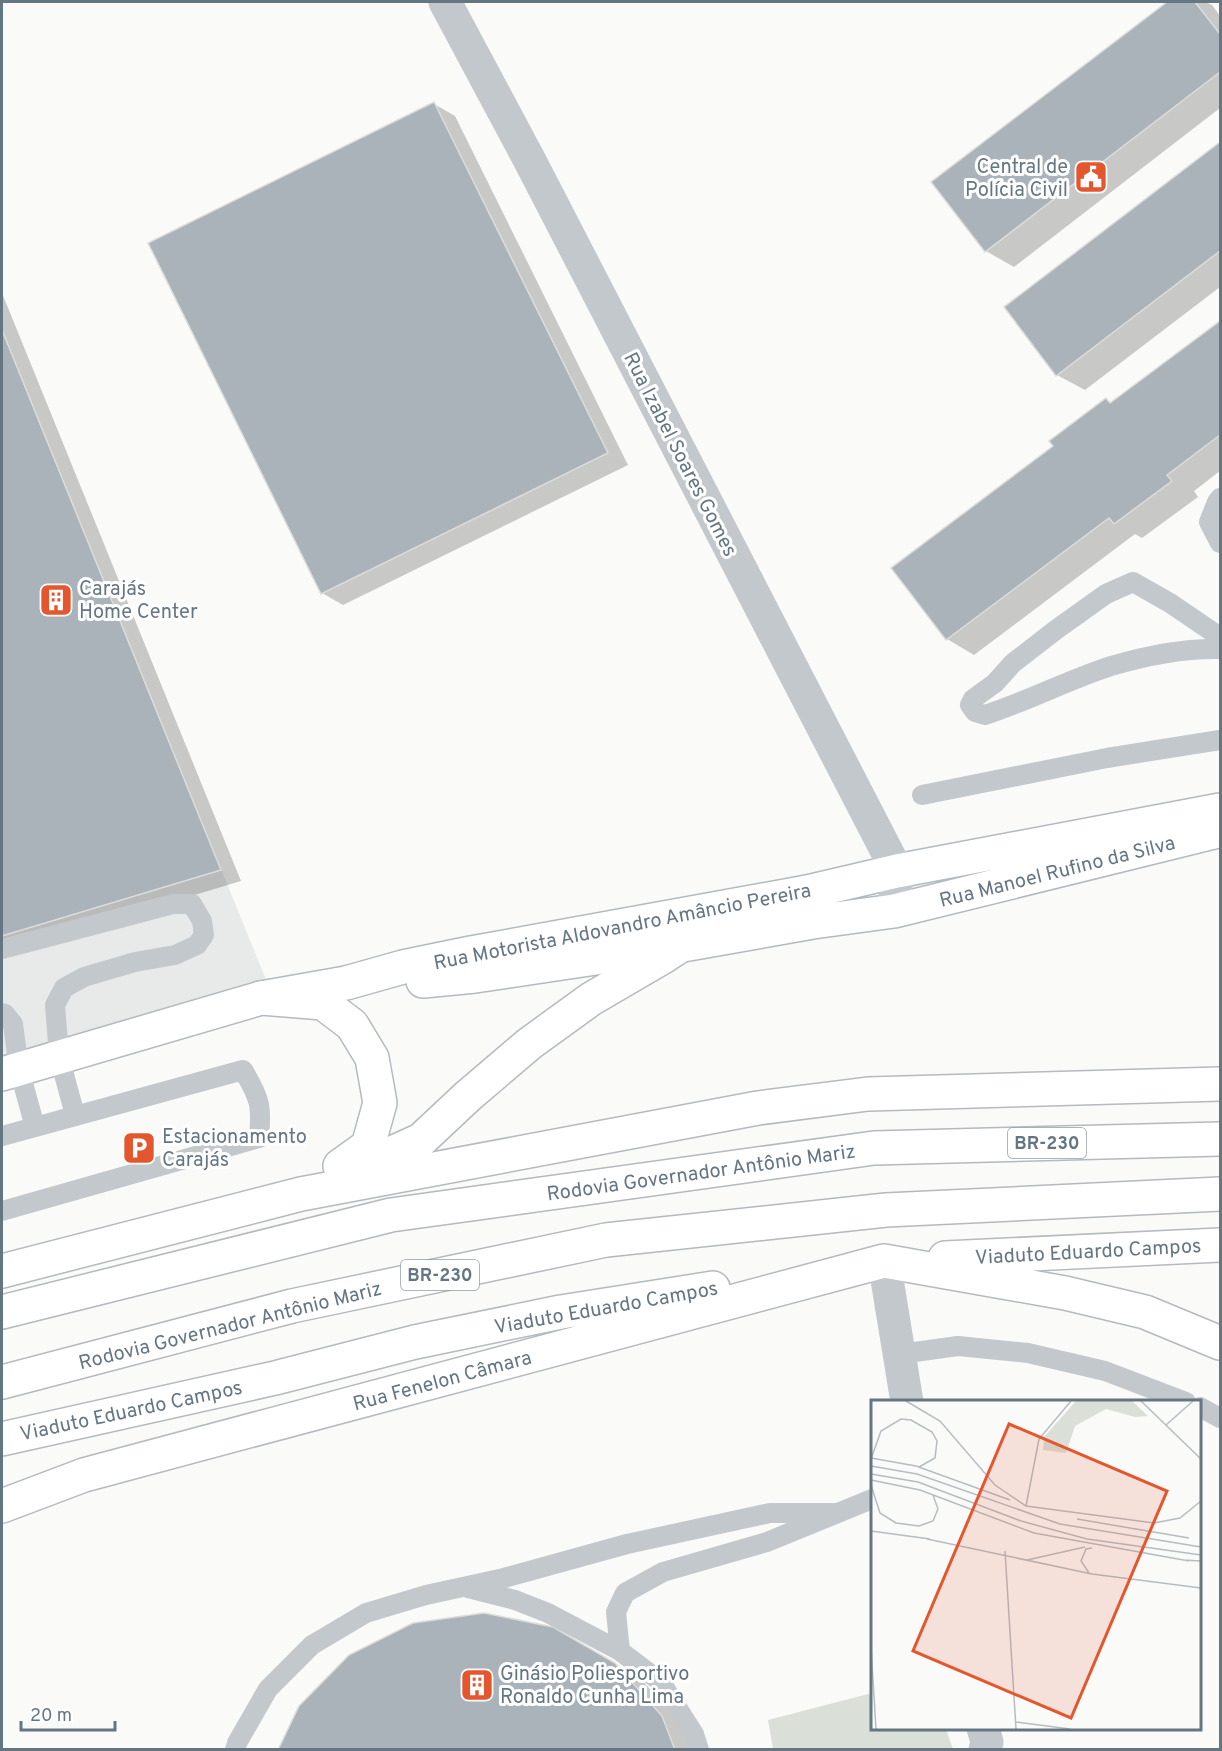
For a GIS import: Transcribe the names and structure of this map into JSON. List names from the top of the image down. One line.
{"streets":{"main road":["Rua Manoel Rufino da Silva","Rua Motorista Aldovandro Amâncio Pereira","BR-230","Rodovia Governador Antônio Mariz","Viaduto Eduardo Campos","Rua Fenelon Câmara"],"street":["Rua Izabel Soares Gomes"]},"crossings":[["Rua Izabel Soares Gomes","Rua Manoel Rufino da Silva"],["Rua Izabel Soares Gomes","Rua Motorista Aldovandro Amâncio Pereira"],["Rua Manoel Rufino da Silva","Rua Motorista Aldovandro Amâncio Pereira"],["Viaduto Eduardo Campos","Rua Fenelon Câmara"]],"places":{"public building":["Central de Polícia Civil"],"building":["Carajás Home Center","Ginásio Poliesportivo Ronaldo Cunha Lima"],"parking":["Estacionamento Carajás"]},"scale_bar":"20 m"}
